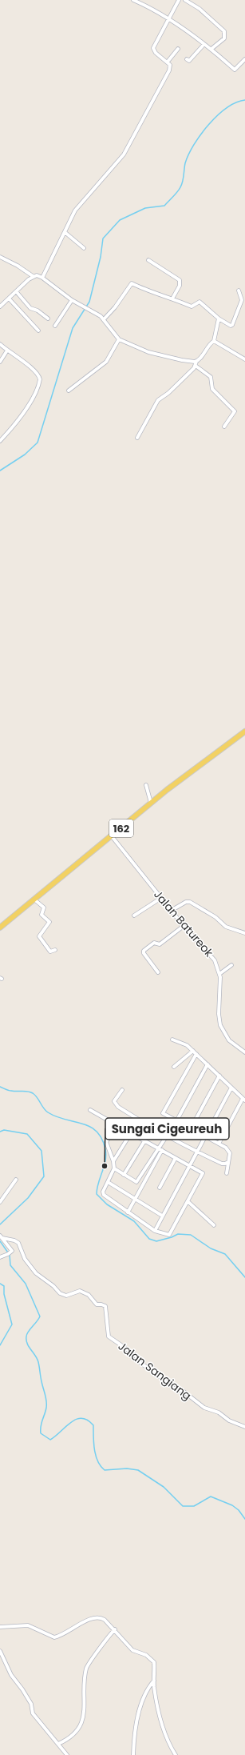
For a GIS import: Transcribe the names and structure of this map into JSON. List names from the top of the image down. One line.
{"streets":{"main road":["162"],"street":["Jalan Batureok","Jalan Sangiang"]},"crossings":[["162","Jalan Batureok"]],"places":["Sungai Cigeureuh"]}
